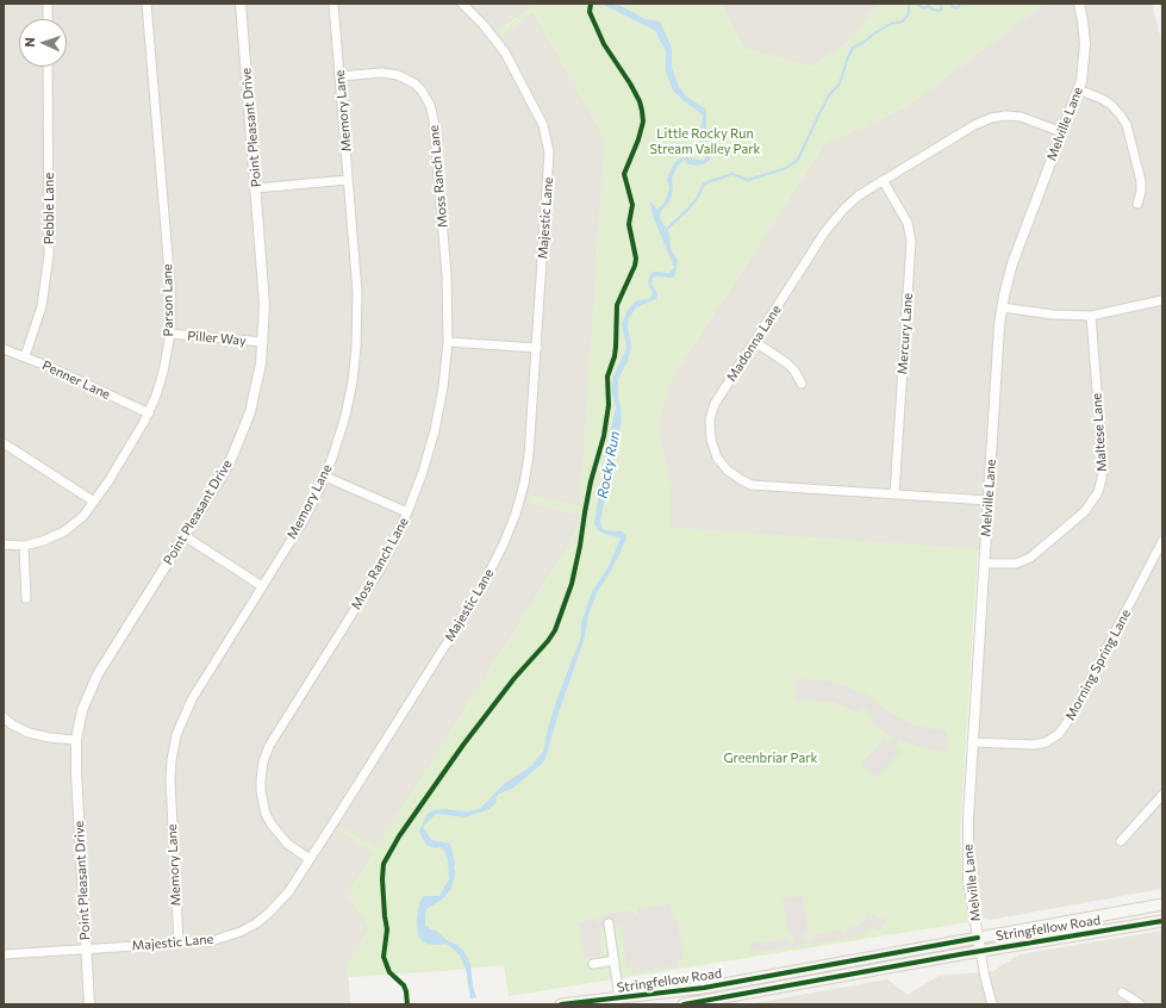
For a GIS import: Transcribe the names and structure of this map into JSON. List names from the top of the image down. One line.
{"streets":{"main road":["Stringfellow Road"],"street":["Memory Lane","Melville Lane","Point Pleasant Drive","Moss Ranch Lane","Pebble Lane","Majestic Lane","Parson Lane","Mercury Lane","Piller Way","Madonna Lane","Penner Lane","Maltese Lane","Morning Spring Lane"]},"crossings":[["Memory Lane","Moss Ranch Lane"],["Memory Lane","Majestic Lane"],["Melville Lane","Madonna Lane"],["Melville Lane","Maltese Lane"],["Melville Lane","Morning Spring Lane"],["Melville Lane","Stringfellow Road"],["Point Pleasant Drive","Majestic Lane"],["Point Pleasant Drive","Piller Way"],["Moss Ranch Lane","Majestic Lane"],["Pebble Lane","Penner Lane"],["Parson Lane","Piller Way"],["Parson Lane","Penner Lane"],["Mercury Lane","Madonna Lane"]],"water":["Rocky Run"],"parks":["Little Rocky Run Stream Valley Park","Greenbriar Park"],"north":"left"}
